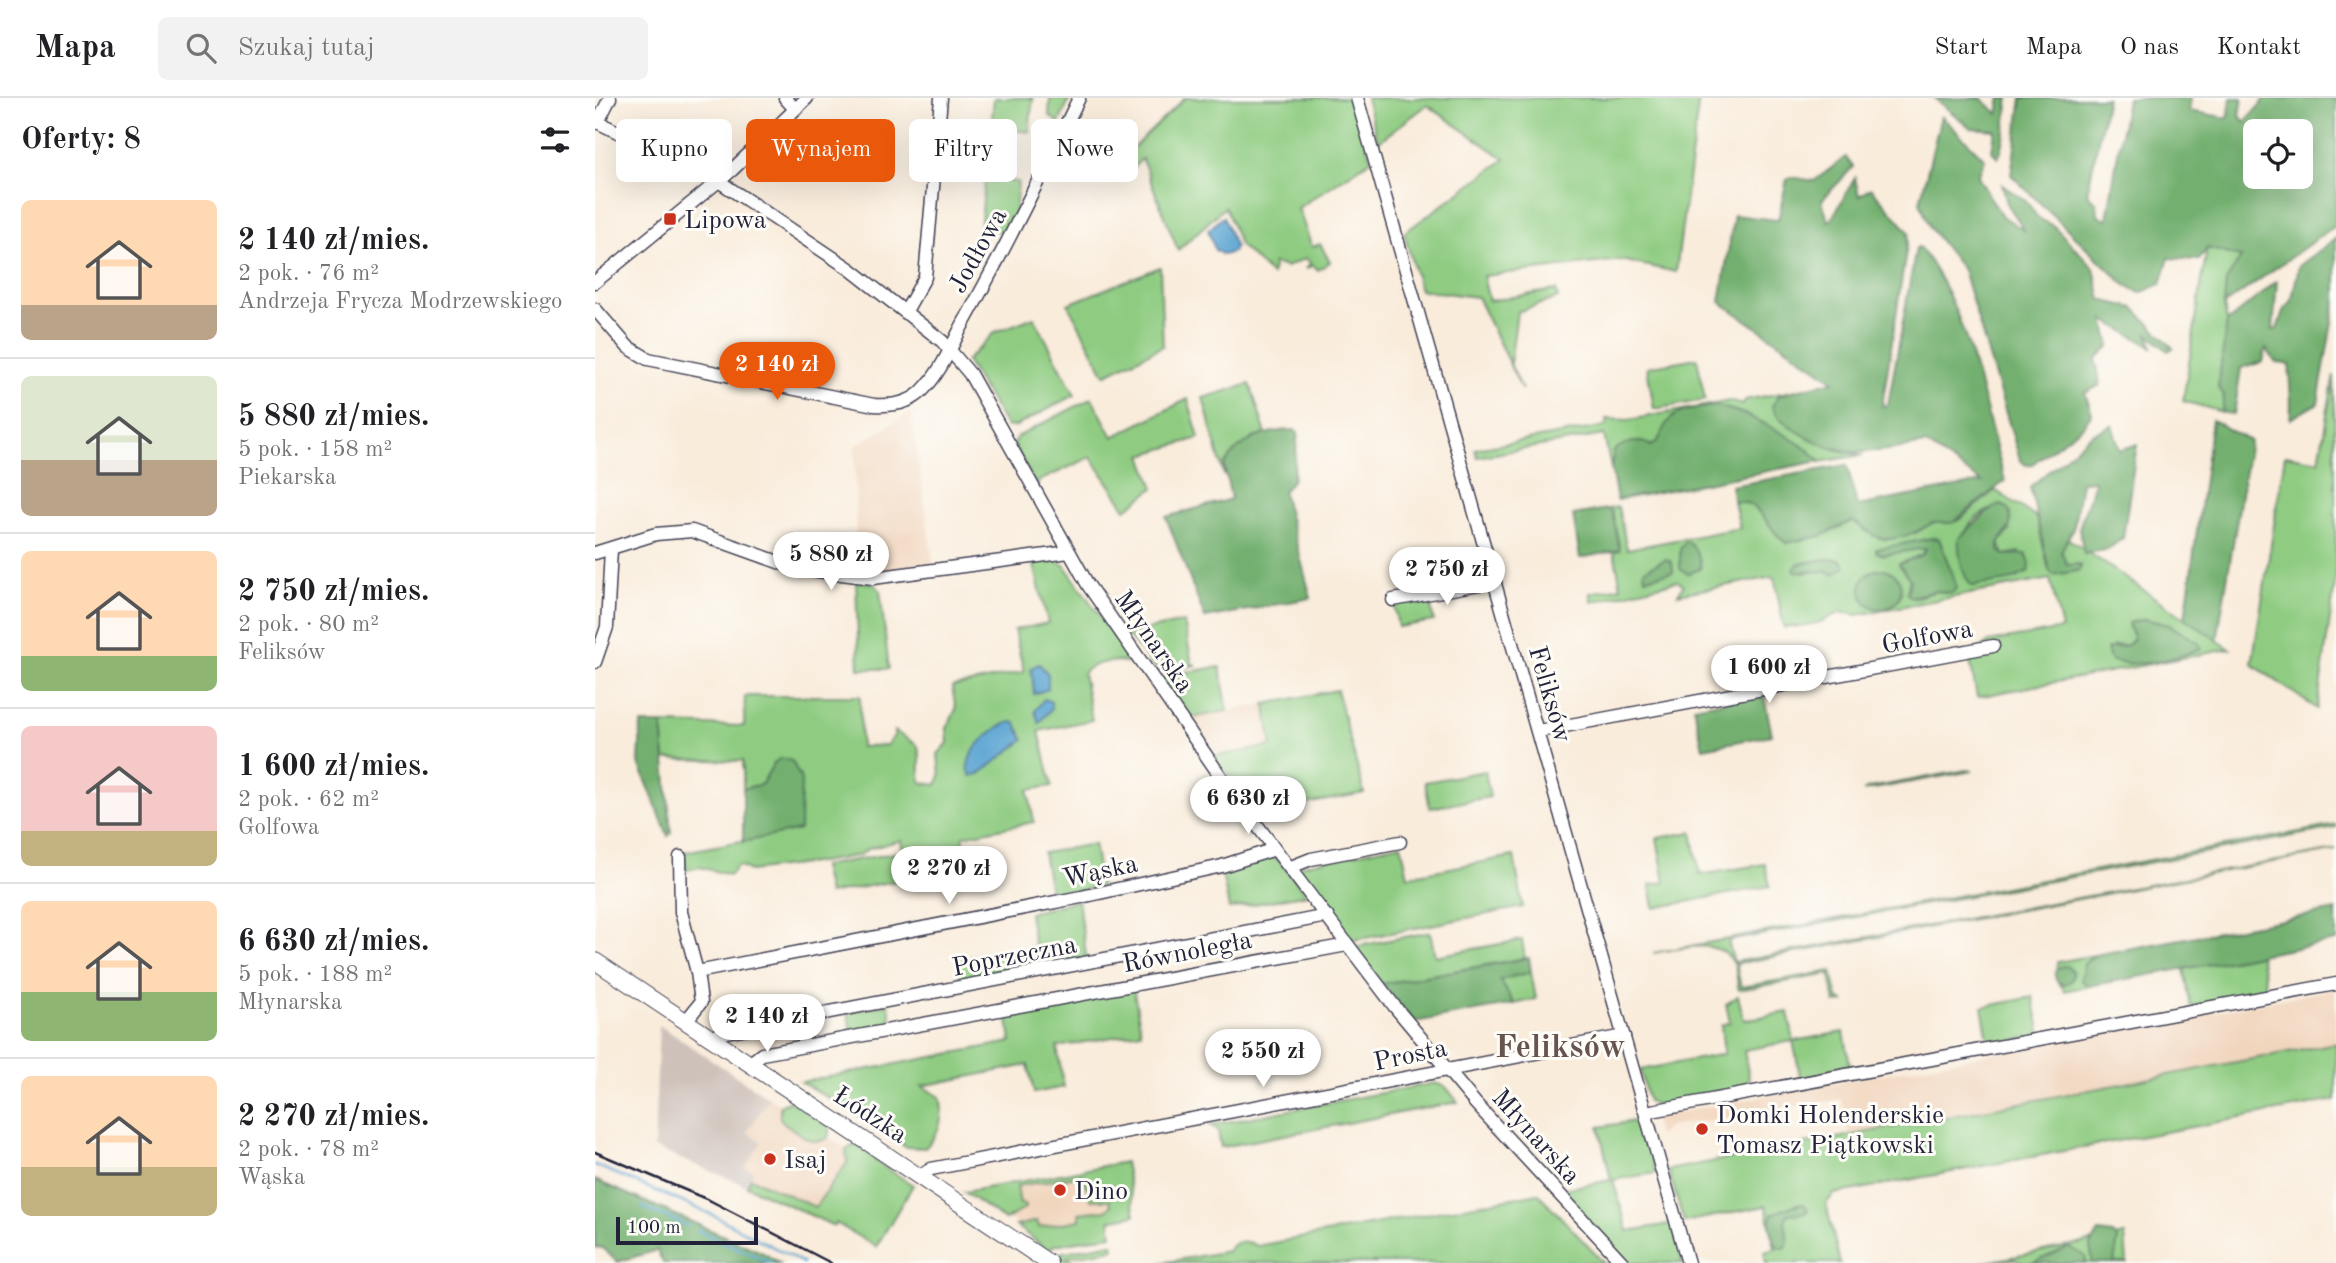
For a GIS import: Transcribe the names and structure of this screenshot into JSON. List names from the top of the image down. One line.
{"streets":{"main road":["Łódzka"],"street":["Jodłowa","Golfowa","Młynarska","Feliksów","Wąska","Równoległa","Poprzeczna","Prosta"]},"crossings":[["Jodłowa","Młynarska"],["Golfowa","Feliksów"],["Młynarska","Wąska"],["Młynarska","Równoległa"],["Młynarska","Poprzeczna"],["Młynarska","Prosta"],["Feliksów","Prosta"],["Równoległa","Łódzka"],["Poprzeczna","Łódzka"],["Prosta","Łódzka"]],"districts":["Feliksów"],"places":{"transit":["Lipowa"],"other":["Domki Holenderskie Tomasz Piątkowski","Isaj","Dino"]},"scale_bar":"100 m","page":{"header":"Mapa","search":"Szukaj tutaj","nav":["Start","Mapa","O nas","Kontakt"],"heading":"Oferty: 8","chip":["Kupno","Wynajem","Filtry","Nowe"],"list":[{"name":"2 140 zł/mies.","note":"2 pok. · 76 m² · Andrzeja Frycza Modrzewskiego"},{"name":"5 880 zł/mies.","note":"5 pok. · 158 m² · Piekarska"},{"name":"2 750 zł/mies.","note":"2 pok. · 80 m² · Feliksów"},{"name":"1 600 zł/mies.","note":"2 pok. · 62 m² · Golfowa"},{"name":"6 630 zł/mies.","note":"5 pok. · 188 m² · Młynarska"},{"name":"2 270 zł/mies.","note":"2 pok. · 78 m² · Wąska"}],"price":["2 140 zł","5 880 zł","2 750 zł","1 600 zł","6 630 zł","2 270 zł","2 140 zł","2 550 zł"],"scale":"100 m"}}
